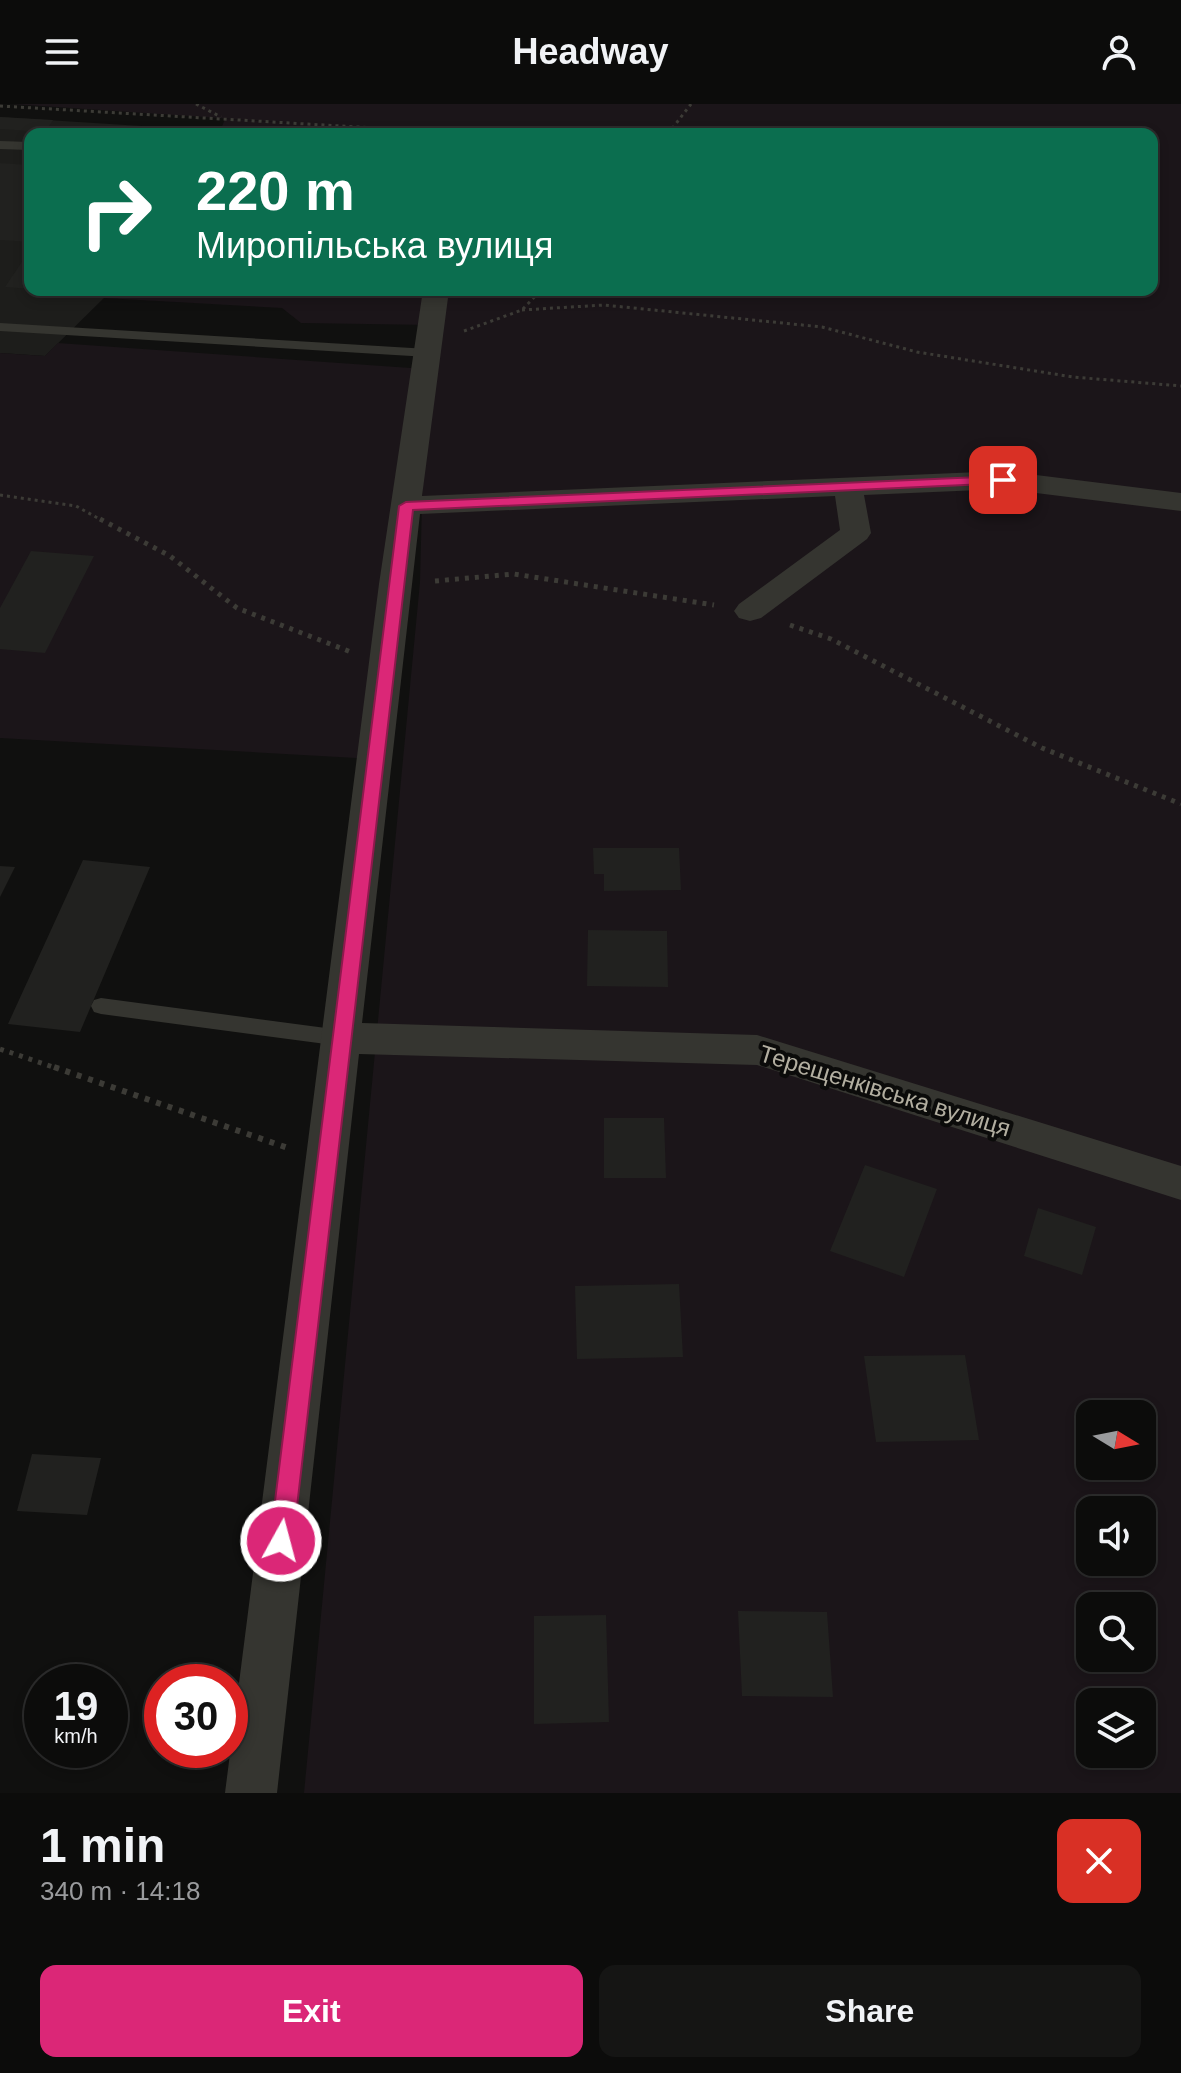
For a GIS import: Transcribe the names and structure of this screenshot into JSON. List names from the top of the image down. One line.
{"streets":{"street":["Терещенківська вулиця"]},"north":"right","page":{"header":"Headway","turn":["220 m","Миропільська вулиця"],"speed":"19 km/h","limit":"30","heading":["1 min","340 m · 14:18"],"buttons":["Exit","Share"]}}
